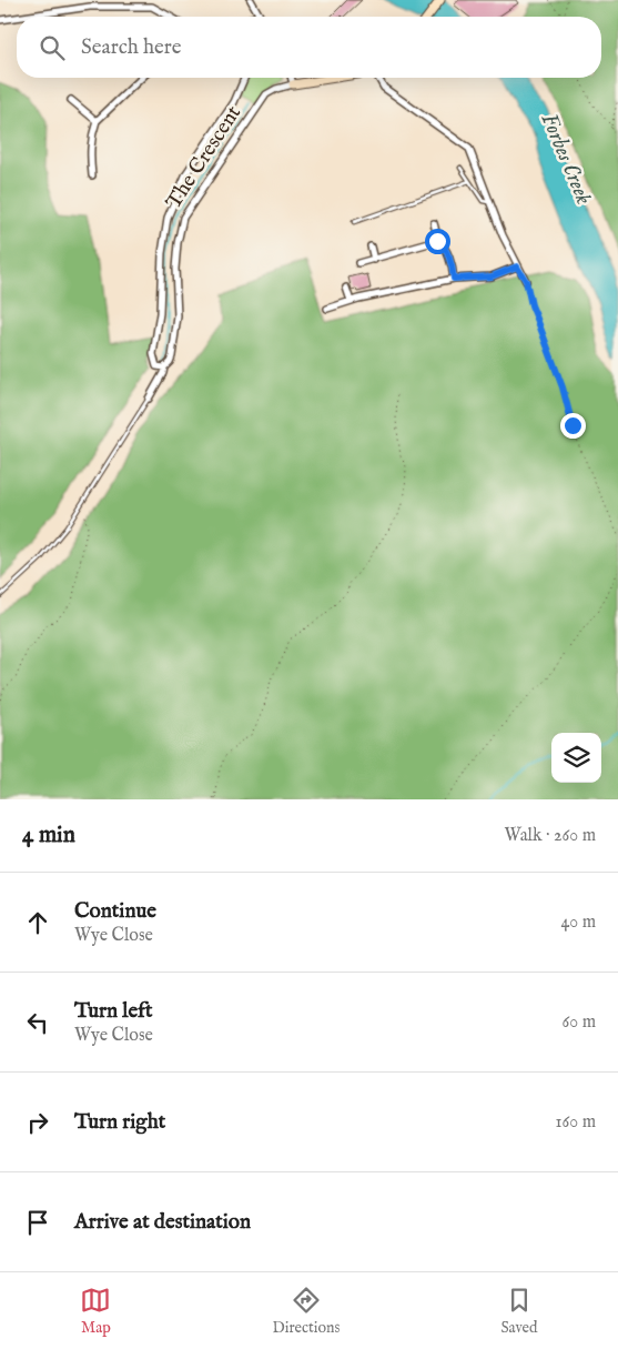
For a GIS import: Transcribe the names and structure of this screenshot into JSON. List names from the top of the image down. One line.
{"streets":{"street":["The Crescent"]},"water":["Forbes Creek"],"page":{"search":"Search here","heading":["4 min","Walk · 260 m"],"list":[["Continue","Wye Close","40 m"],["Turn left","Wye Close","60 m"],["Turn right","160 m"],"Arrive at destination"],"nav":["Map","Directions","Saved"]}}
